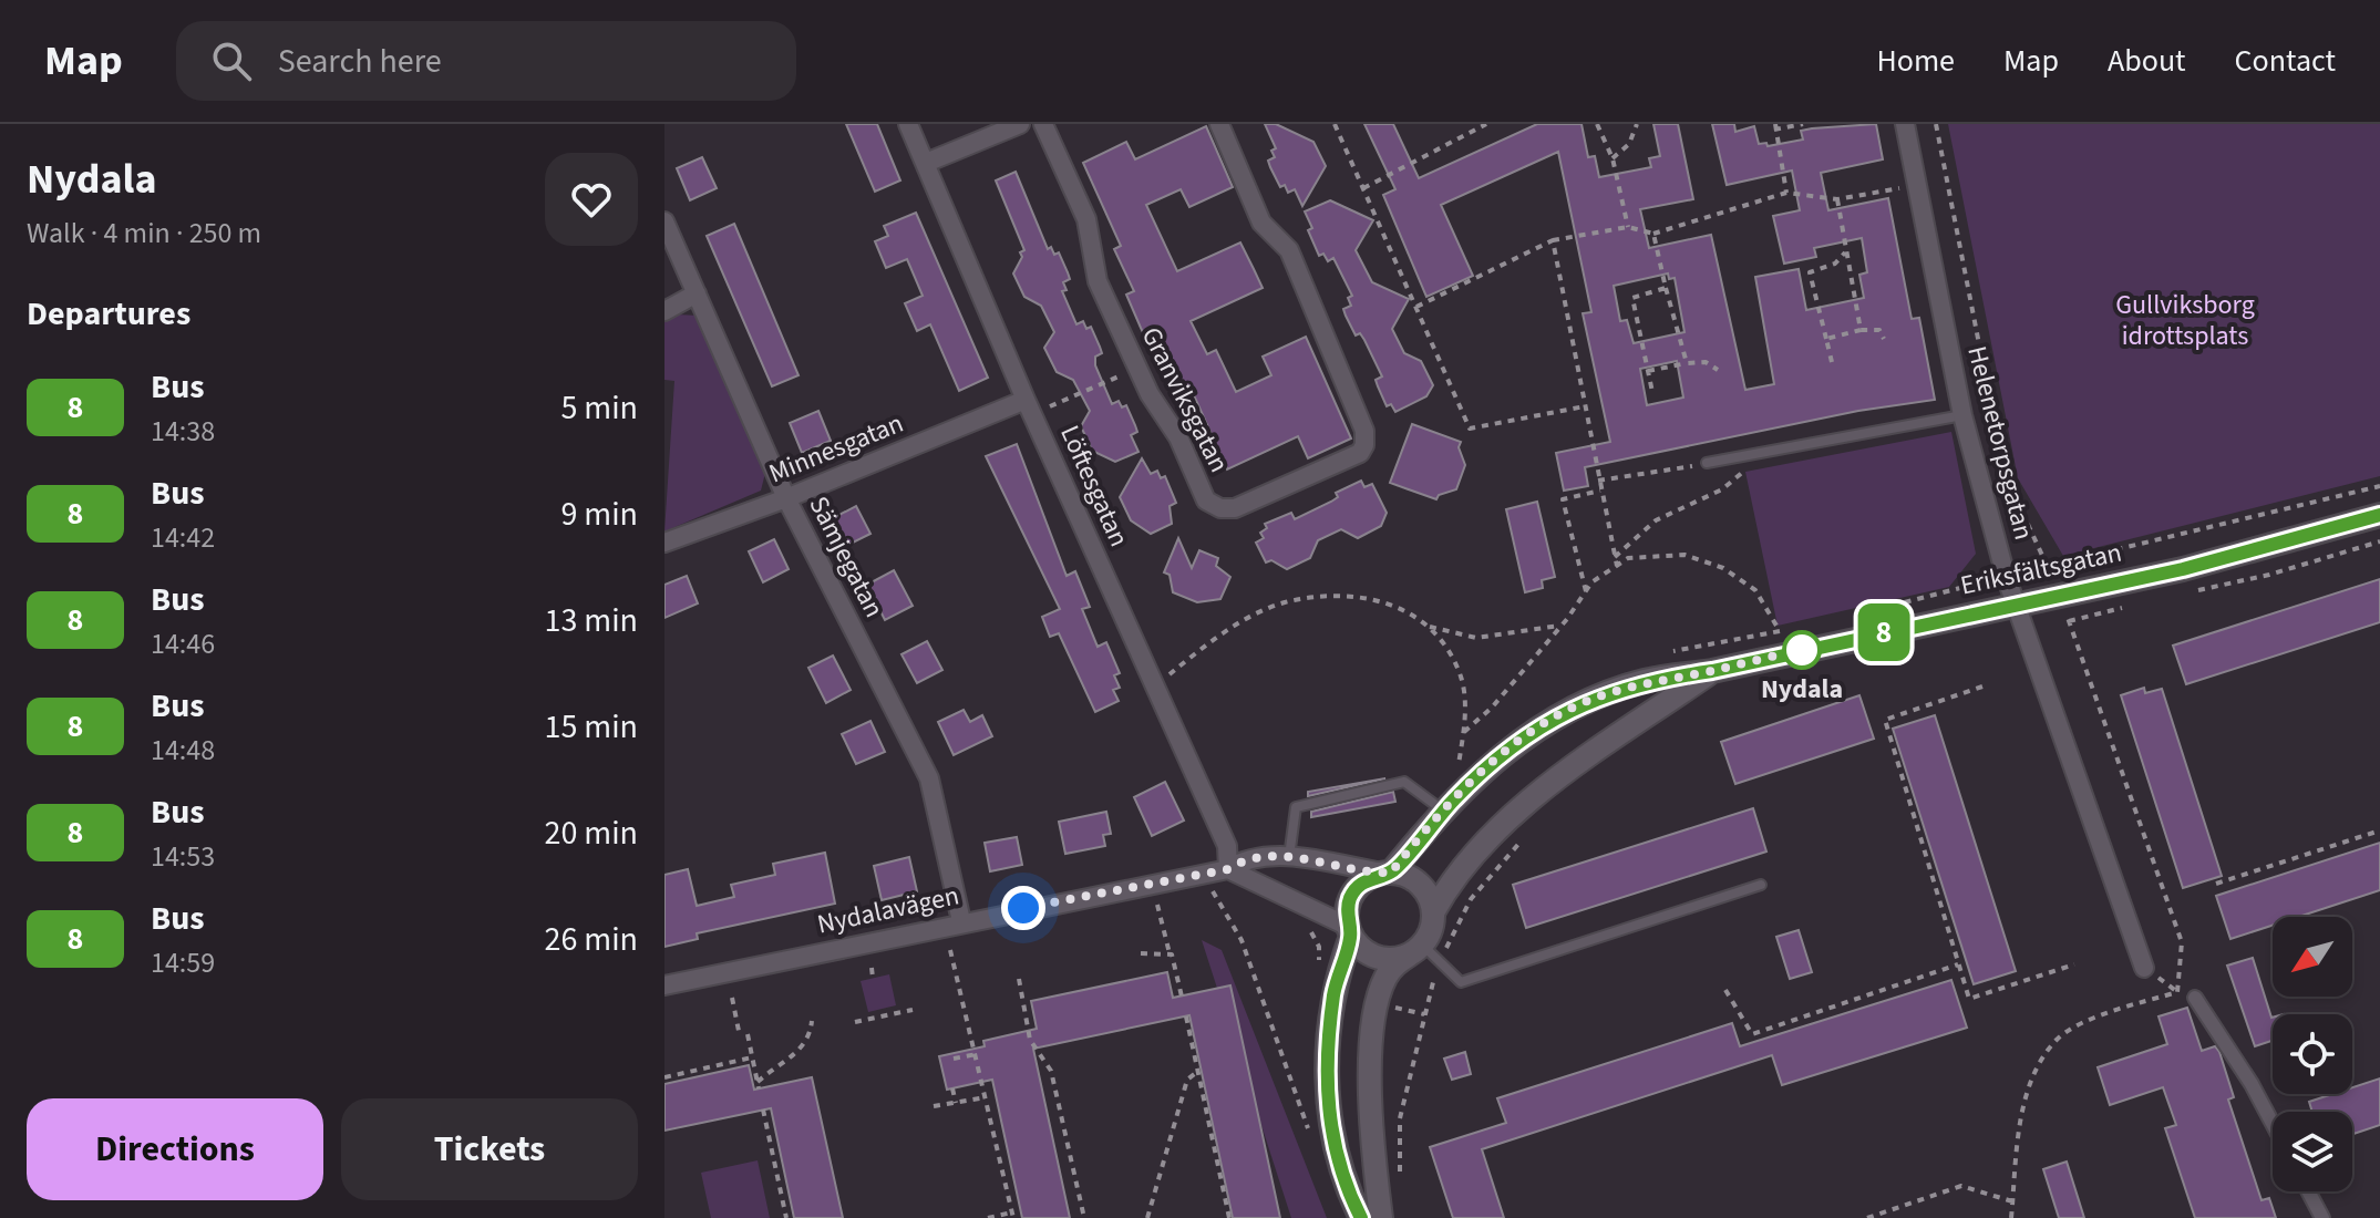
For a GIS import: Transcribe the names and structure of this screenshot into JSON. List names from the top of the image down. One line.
{"streets":{"street":["Granviksgatan","Helenetorpsgatan","Minnesgatan","Löftesgatan","Sämjegatan","Eriksfältsgatan","Nydalavägen"]},"crossings":[["Helenetorpsgatan","Eriksfältsgatan"],["Minnesgatan","Löftesgatan"],["Minnesgatan","Sämjegatan"],["Löftesgatan","Nydalavägen"],["Sämjegatan","Nydalavägen"],["Eriksfältsgatan","Nydalavägen"]],"parks":["Gullviksborg idrottsplats"],"places":["Nydala"],"lines":["bus line 8"],"north":"bottom left","page":{"header":"Map","search":"Search here","nav":["Home","Map","About","Contact"],"heading":[["Nydala","Walk · 4 min · 250 m"],"Departures"],"on_map":"8","list":[{"mark":"8","name":"Bus","note":"14:38","value":"5 min"},{"mark":"8","name":"Bus","note":"14:42","value":"9 min"},{"mark":"8","name":"Bus","note":"14:46","value":"13 min"},{"mark":"8","name":"Bus","note":"14:48","value":"15 min"},{"mark":"8","name":"Bus","note":"14:53","value":"20 min"},{"mark":"8","name":"Bus","note":"14:59","value":"26 min"}],"buttons":["Directions","Tickets"]}}
